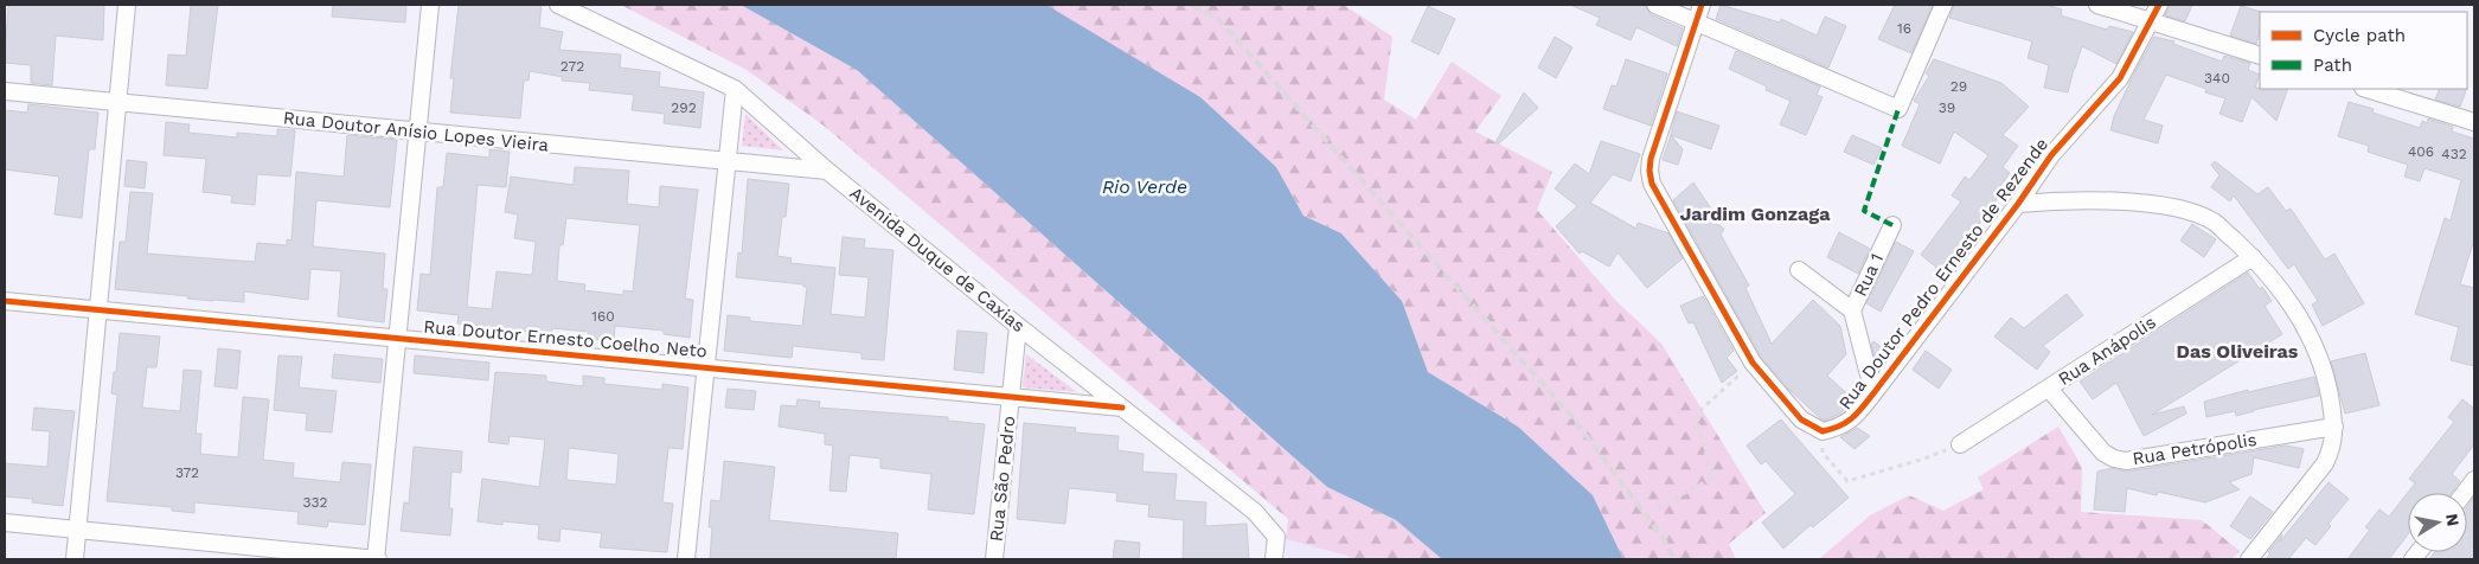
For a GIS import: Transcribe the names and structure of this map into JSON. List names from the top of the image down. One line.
{"streets":{"street":["Rua Doutor Anísio Lopes Vieira","Avenida Duque de Caxias","Rua Doutor Pedro Ernesto de Rezende","Rua 1","Rua Doutor Ernesto Coelho Neto","Rua Anápolis","Rua Petrópolis","Rua São Pedro"]},"crossings":[["Rua Doutor Anísio Lopes Vieira","Avenida Duque de Caxias"],["Avenida Duque de Caxias","Rua Doutor Ernesto Coelho Neto"],["Avenida Duque de Caxias","Rua São Pedro"],["Rua Doutor Pedro Ernesto de Rezende","Rua 1"],["Rua Doutor Ernesto Coelho Neto","Rua São Pedro"],["Rua Anápolis","Rua Petrópolis"]],"districts":["Jardim Gonzaga","Das Oliveiras"],"water":["Rio Verde"],"house_numbers":["16","272","340","29","292","39","406","432","160","372","332"],"legend":["Cycle path","Path"],"north":"right"}
